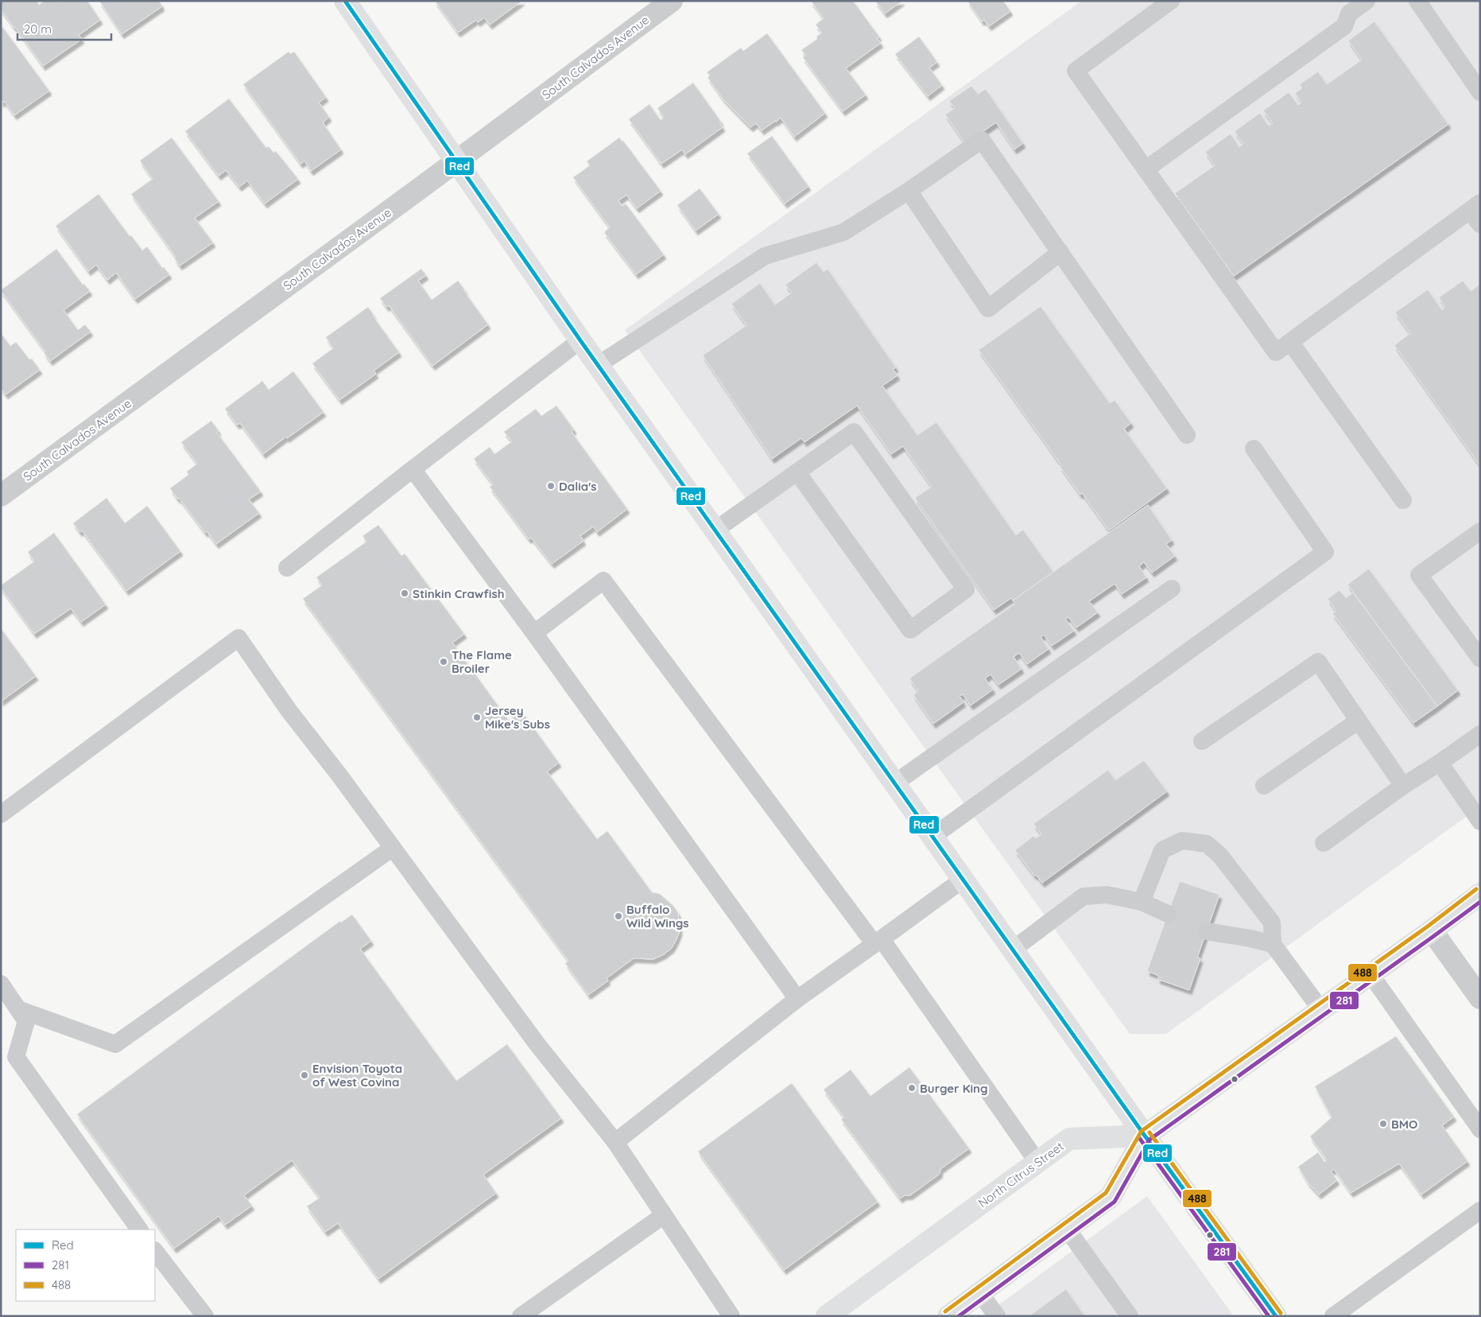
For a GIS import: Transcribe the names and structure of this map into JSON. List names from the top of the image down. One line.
{"streets":{"street":["South Calvados Avenue","North Citrus Street"]},"places":["Dalia's","Stinkin Crawfish","The Flame Broiler","Jersey Mike's Subs","Buffalo Wild Wings","Envision Toyota of West Covina","Burger King","BMO"],"lines":["transit line Red","transit line 488","transit line 281"],"legend":["Red","281","488"],"scale_bar":"20 m"}
